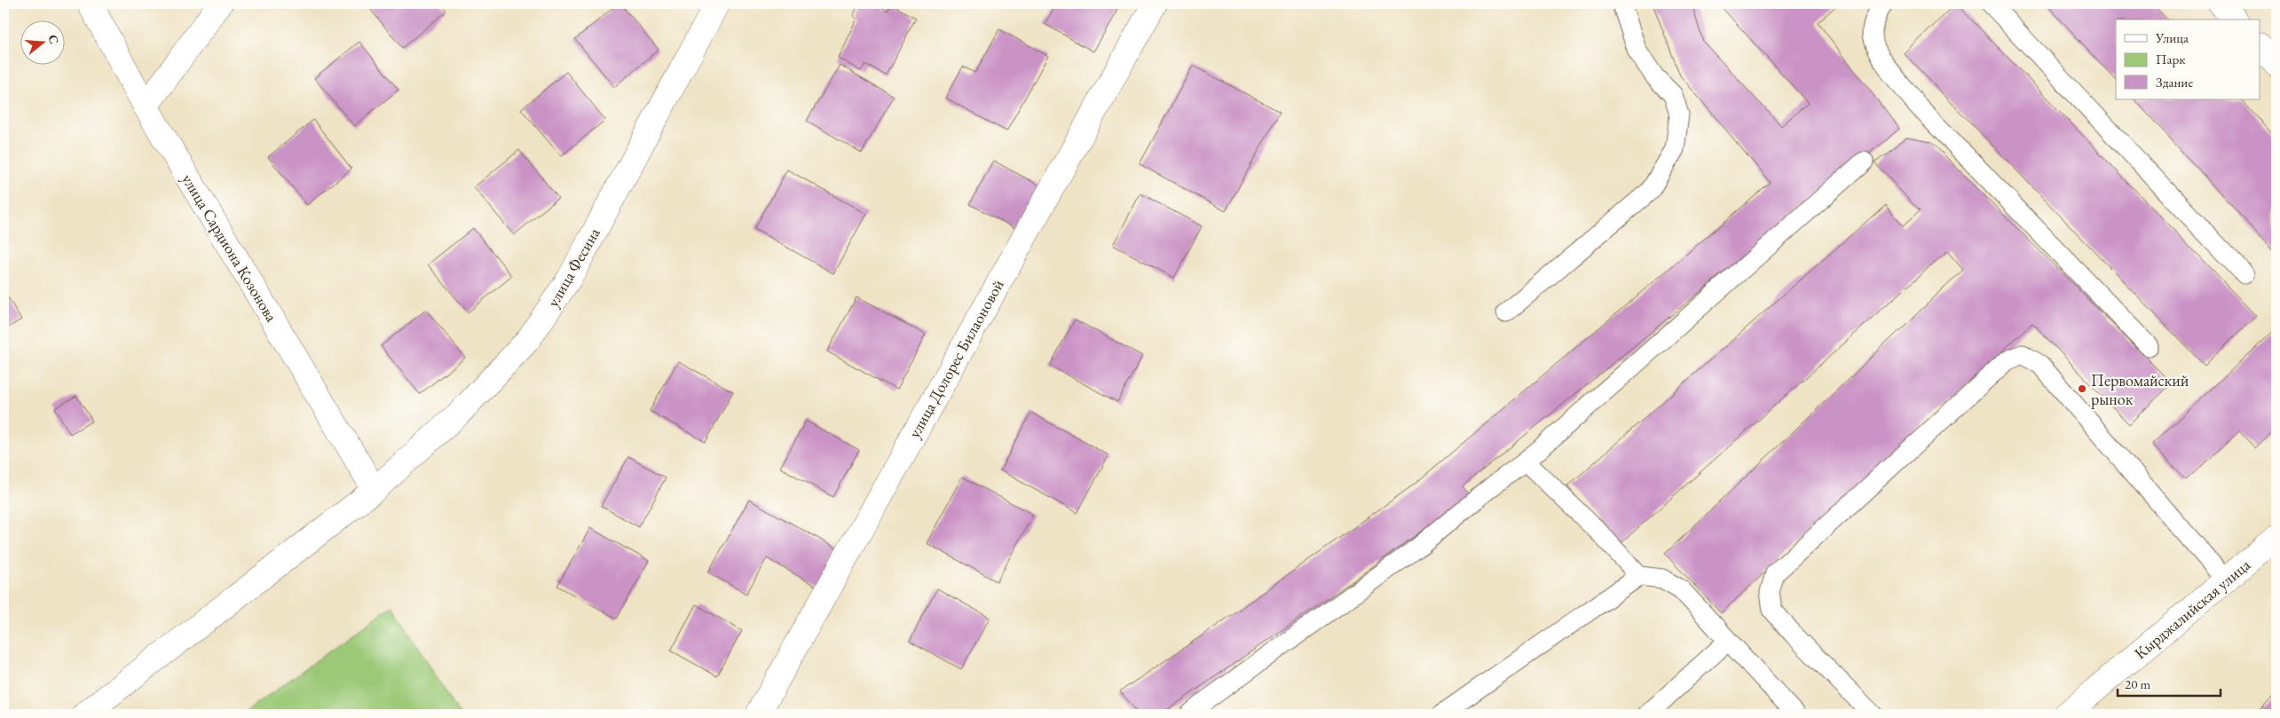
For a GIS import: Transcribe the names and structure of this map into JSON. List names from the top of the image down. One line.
{"streets":{"street":["улица Сардиона Козонова","улица Фесина","улица Долорес Билаоновой","Кырджалийская улица"]},"crossings":[["улица Сардиона Козонова","улица Фесина"]],"places":["Первомайский рынок"],"legend":["Улица","Парк","Здание"],"scale_bar":"20 m","north":"right"}
